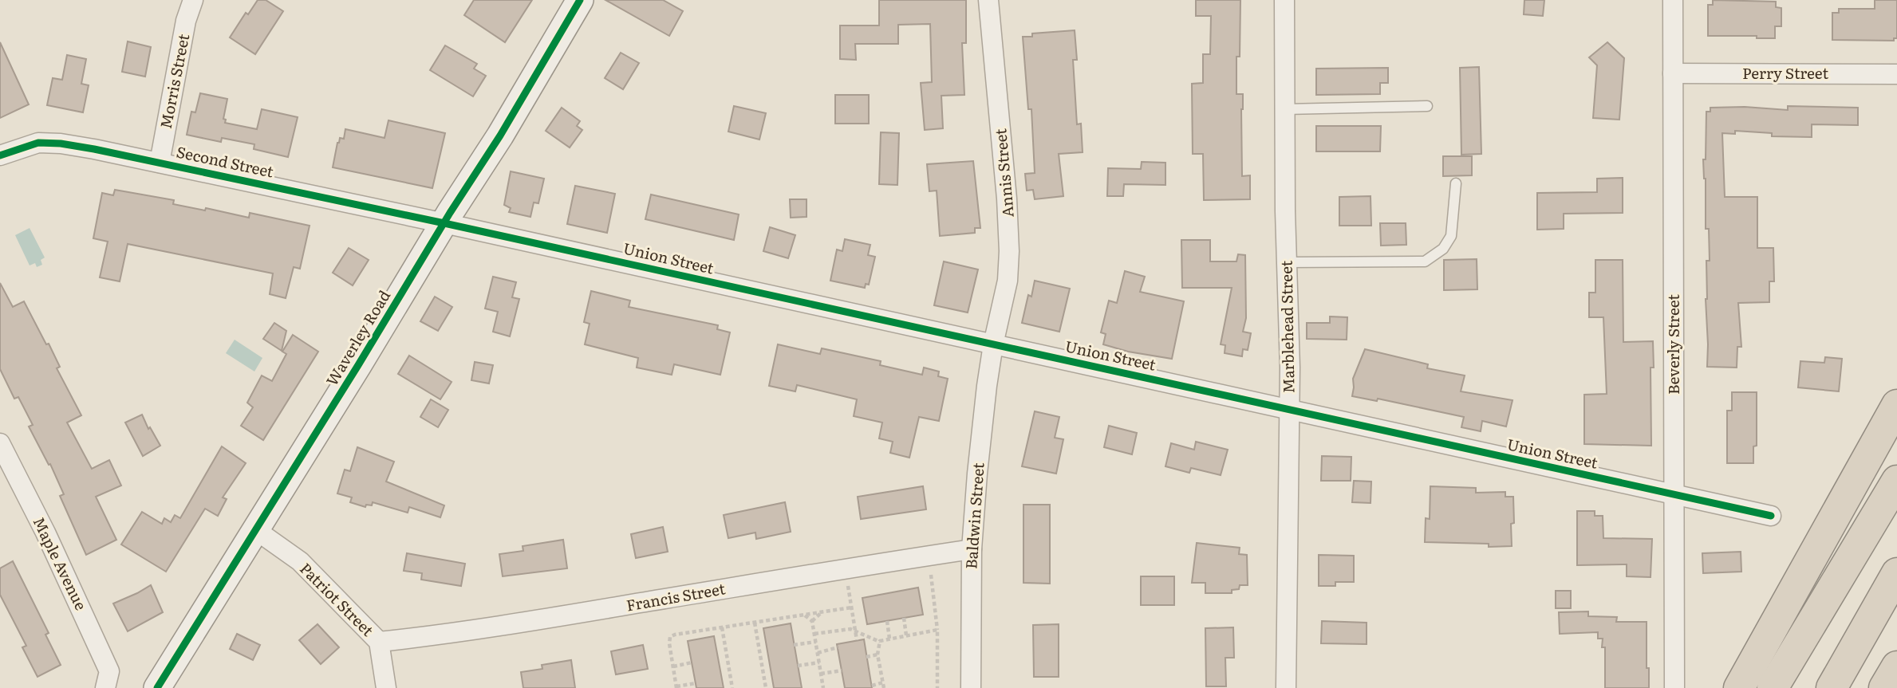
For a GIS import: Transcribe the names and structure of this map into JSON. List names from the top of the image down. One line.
{"streets":{"street":["Perry Street","Morris Street","Second Street","Annis Street","Union Street","Marblehead Street","Waverley Road","Beverly Street","Baldwin Street","Maple Avenue","Francis Street","Patriot Street"]},"crossings":[["Perry Street","Beverly Street"],["Morris Street","Second Street"],["Second Street","Union Street"],["Second Street","Waverley Road"],["Annis Street","Union Street"],["Annis Street","Baldwin Street"],["Union Street","Marblehead Street"],["Union Street","Waverley Road"],["Union Street","Beverly Street"],["Union Street","Baldwin Street"],["Waverley Road","Patriot Street"],["Baldwin Street","Francis Street"],["Francis Street","Patriot Street"]]}
